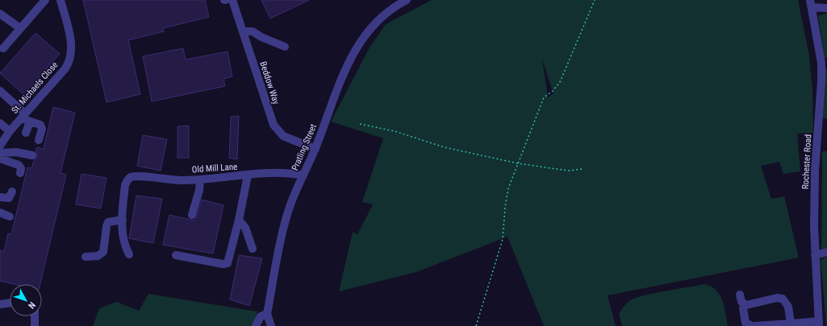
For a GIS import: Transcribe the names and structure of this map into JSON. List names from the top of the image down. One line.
{"streets":{"street":["Beddow Way","St. Michaels Close","Pratling Street","Rochester Road","Old Mill Lane"]},"crossings":[["Beddow Way","Pratling Street"],["Pratling Street","Old Mill Lane"]],"north":"bottom right"}
